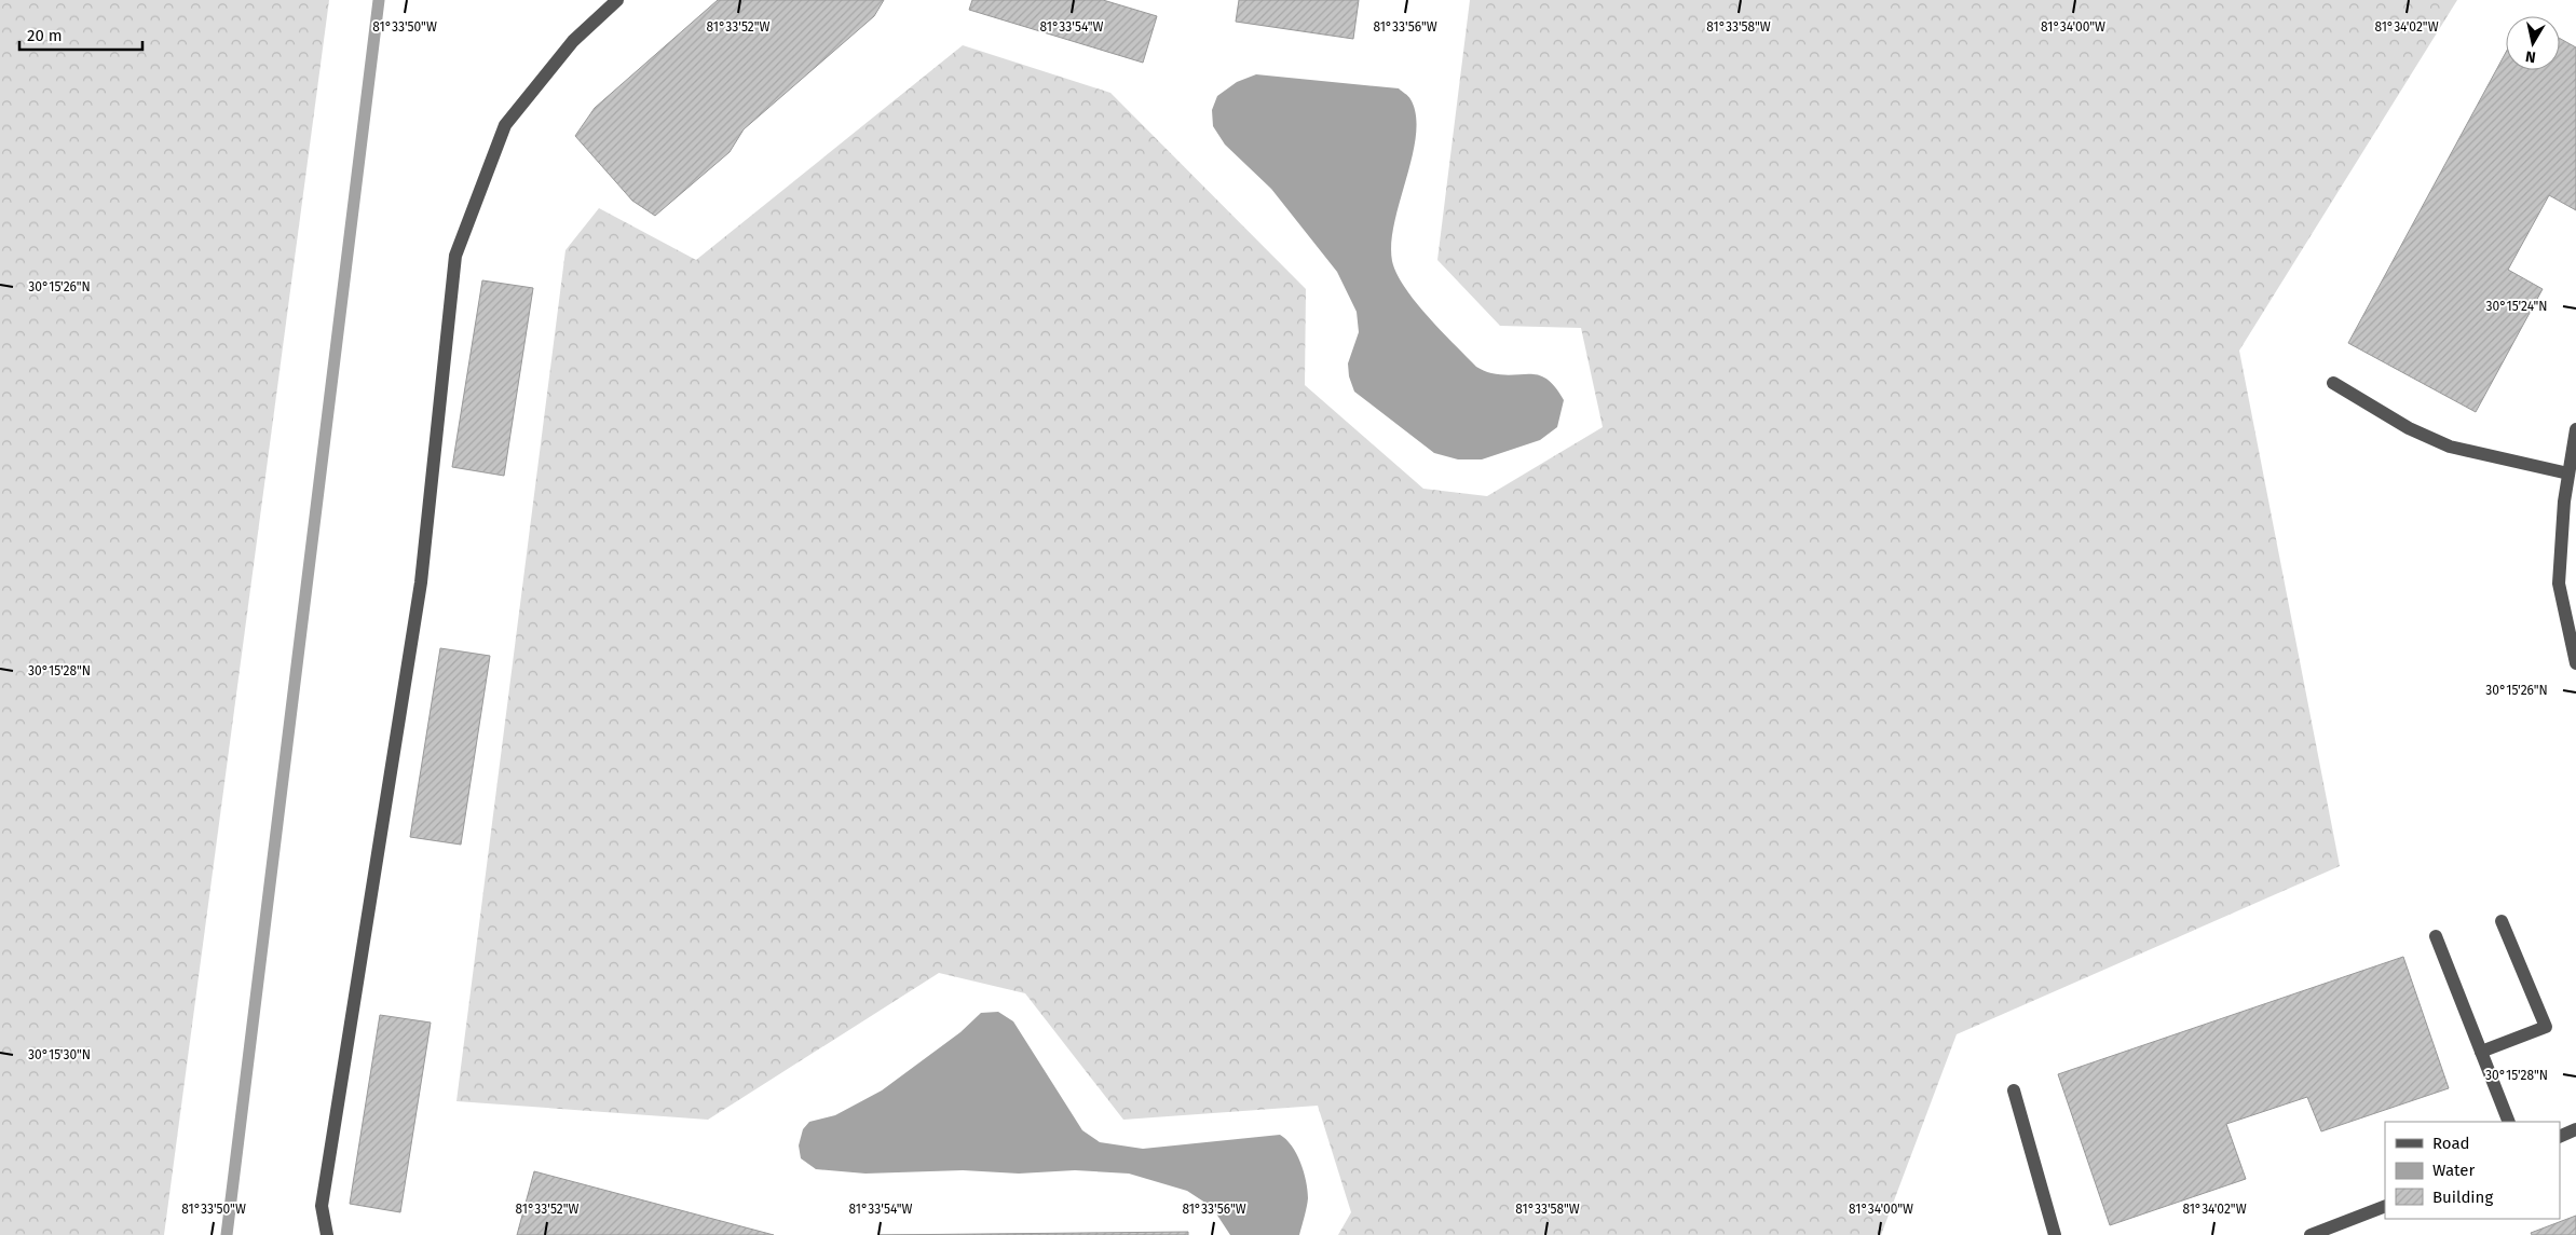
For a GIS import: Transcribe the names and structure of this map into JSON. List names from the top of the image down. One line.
{"legend":["Road","Water","Building"],"scale_bar":"20 m","north":"bottom","coordinates":["81°33'54\"W","81°33'56\"W","81°33'50\"W","81°33'52\"W","81°33'58\"W","81°34'00\"W","81°34'02\"W","30°15'26\"N","30°15'24\"N","30°15'28\"N","30°15'30\"N"]}
